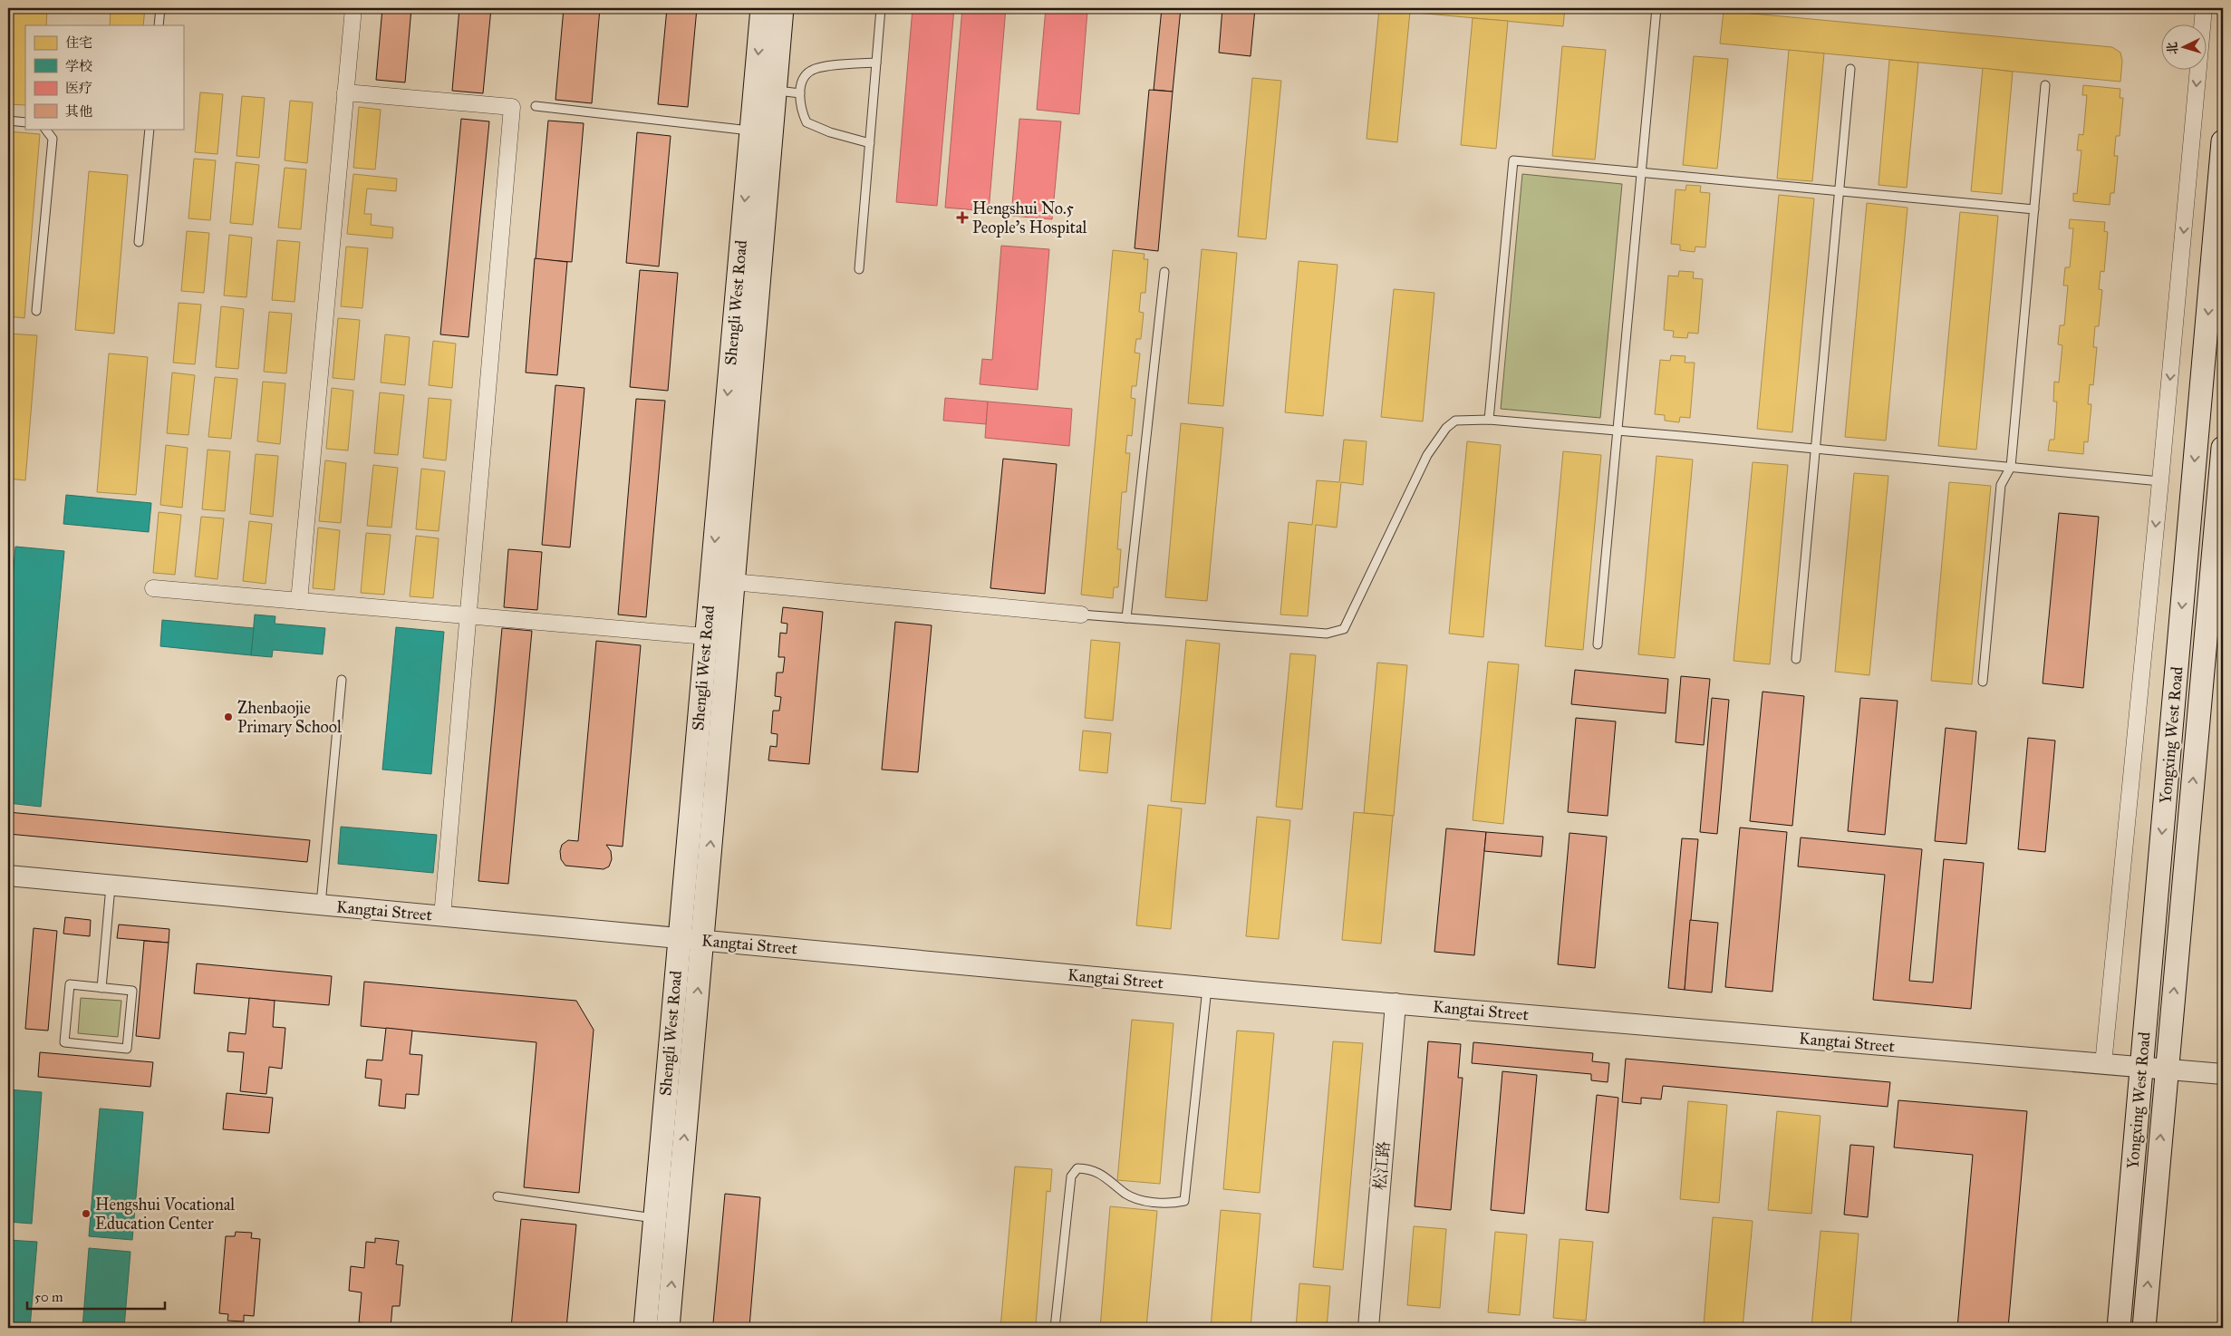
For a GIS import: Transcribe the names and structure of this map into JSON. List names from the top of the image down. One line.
{"streets":{"main road":["Shengli West Road","Yongxing West Road"],"street":["Kangtai Street","松江路"]},"crossings":[["Shengli West Road","Kangtai Street"],["Yongxing West Road","Kangtai Street"],["Kangtai Street","松江路"]],"places":{"health":["Hengshui No.5 People's Hospital"],"other":["Zhenbaojie Primary School","Hengshui Vocational Education Center"]},"legend":["住宅","学校","医疗","其他"],"scale_bar":"50 m","north":"left"}
